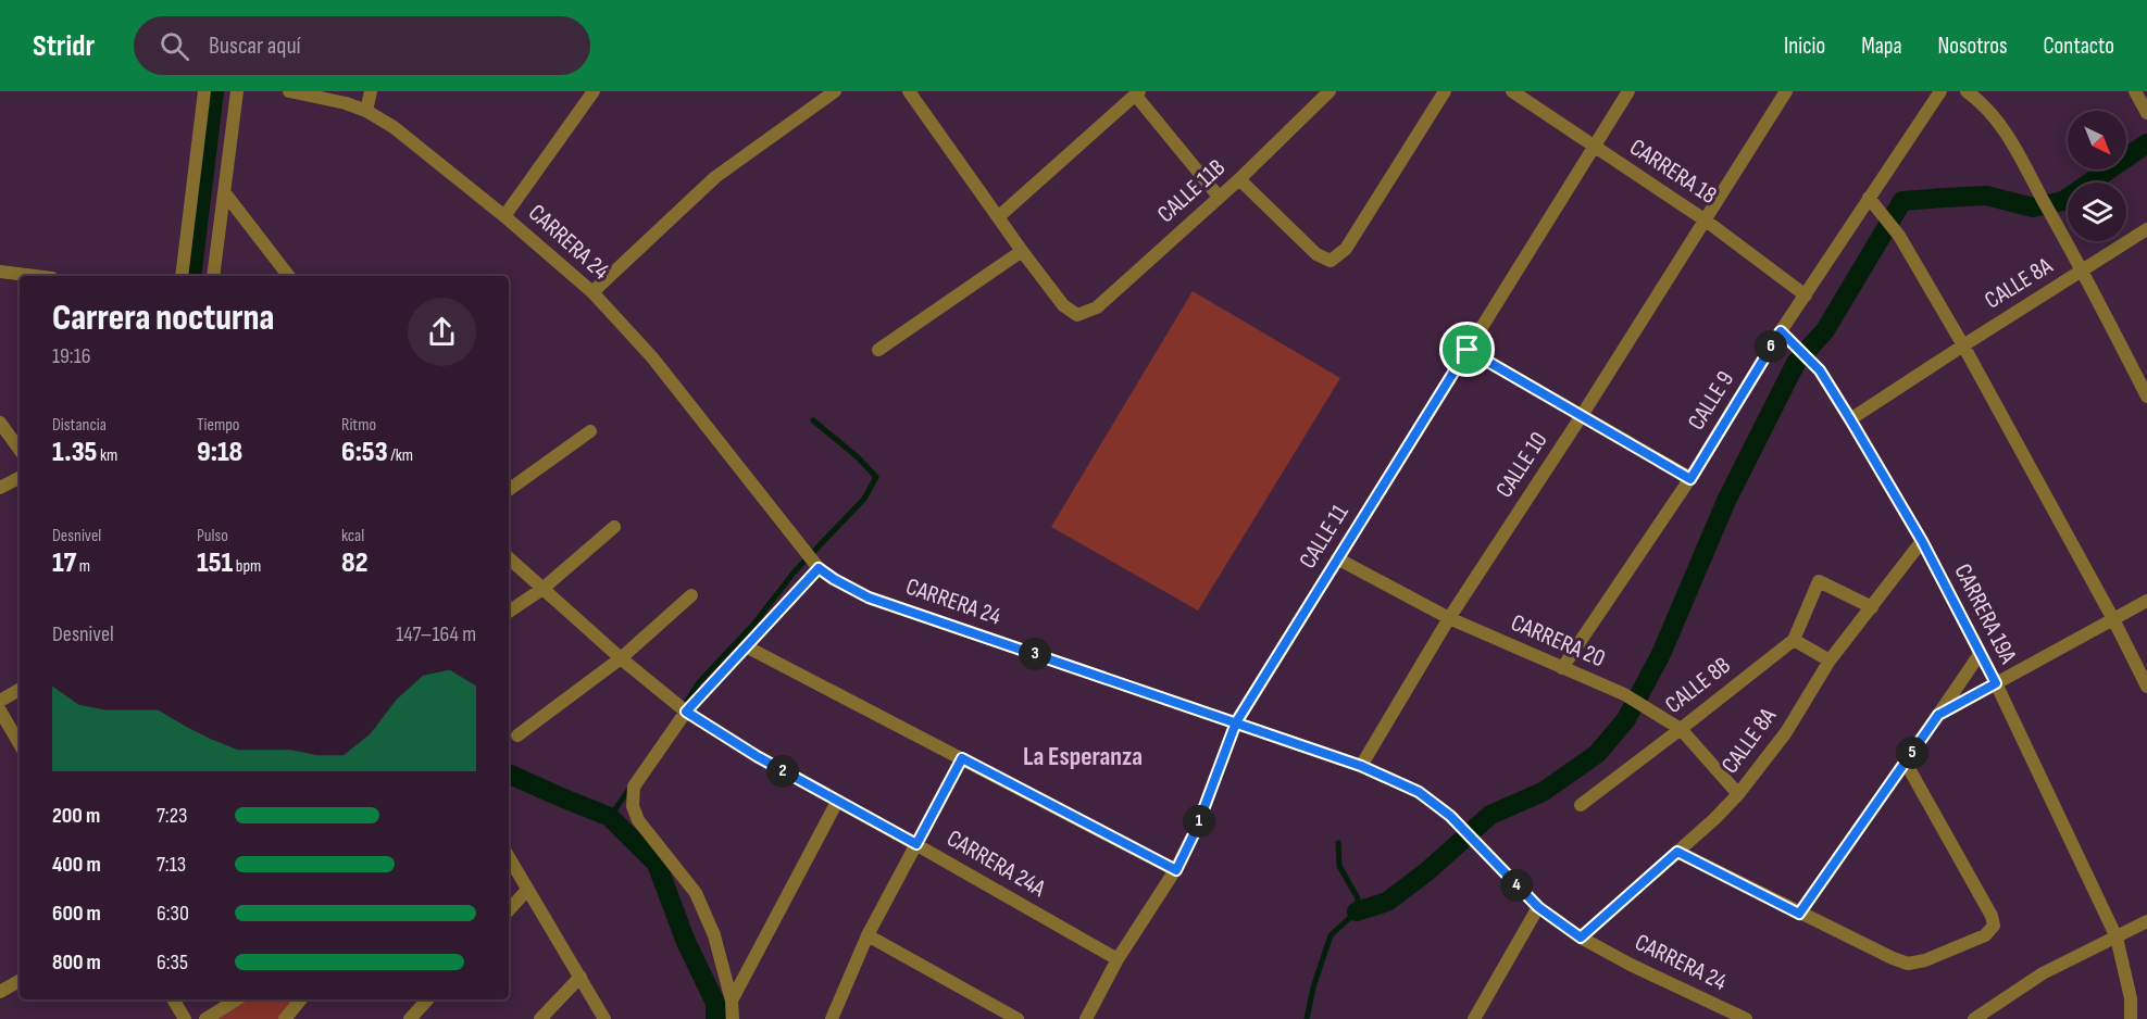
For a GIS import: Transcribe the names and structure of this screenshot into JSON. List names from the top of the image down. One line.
{"streets":{"street":["CARRERA 18","CALLE 11B","CARRERA 24","CALLE 8A","CALLE 9","CALLE 10","CALLE 11","CARRERA 19A","CARRERA 20","CALLE 8B","CARRERA 24A"]},"crossings":[["CARRERA 18","CALLE 9"],["CARRERA 18","CALLE 10"],["CARRERA 18","CALLE 11"],["CARRERA 24","CALLE 8A"],["CARRERA 24","CALLE 10"],["CARRERA 24","CALLE 11"],["CALLE 8A","CARRERA 19A"],["CALLE 8A","CARRERA 20"],["CALLE 8A","CALLE 8B"],["CALLE 9","CARRERA 19A"],["CALLE 9","CARRERA 20"],["CALLE 10","CARRERA 20"],["CALLE 11","CARRERA 20"],["CALLE 11","CARRERA 24A"],["CARRERA 20","CALLE 8B"]],"districts":["La Esperanza"],"north":"bottom right","page":{"header":"Stridr","search":"Buscar aquí","nav":["Inicio","Mapa","Nosotros","Contacto"],"heading":["Carrera nocturna","19:16"],"pins":["6","3","5","2","1","4"],"stats":[["Distancia","1.35 km"],["Tiempo","9:18"],["Ritmo","6:53 /km"],["Desnivel","17 m"],["Pulso","151 bpm"],["kcal","82"]],"chart":["Desnivel","147–164 m"],"list":[{"name":"200 m","note":"7:23"},{"name":"400 m","note":"7:13"},{"name":"600 m","note":"6:30"},{"name":"800 m","note":"6:35"}]}}
